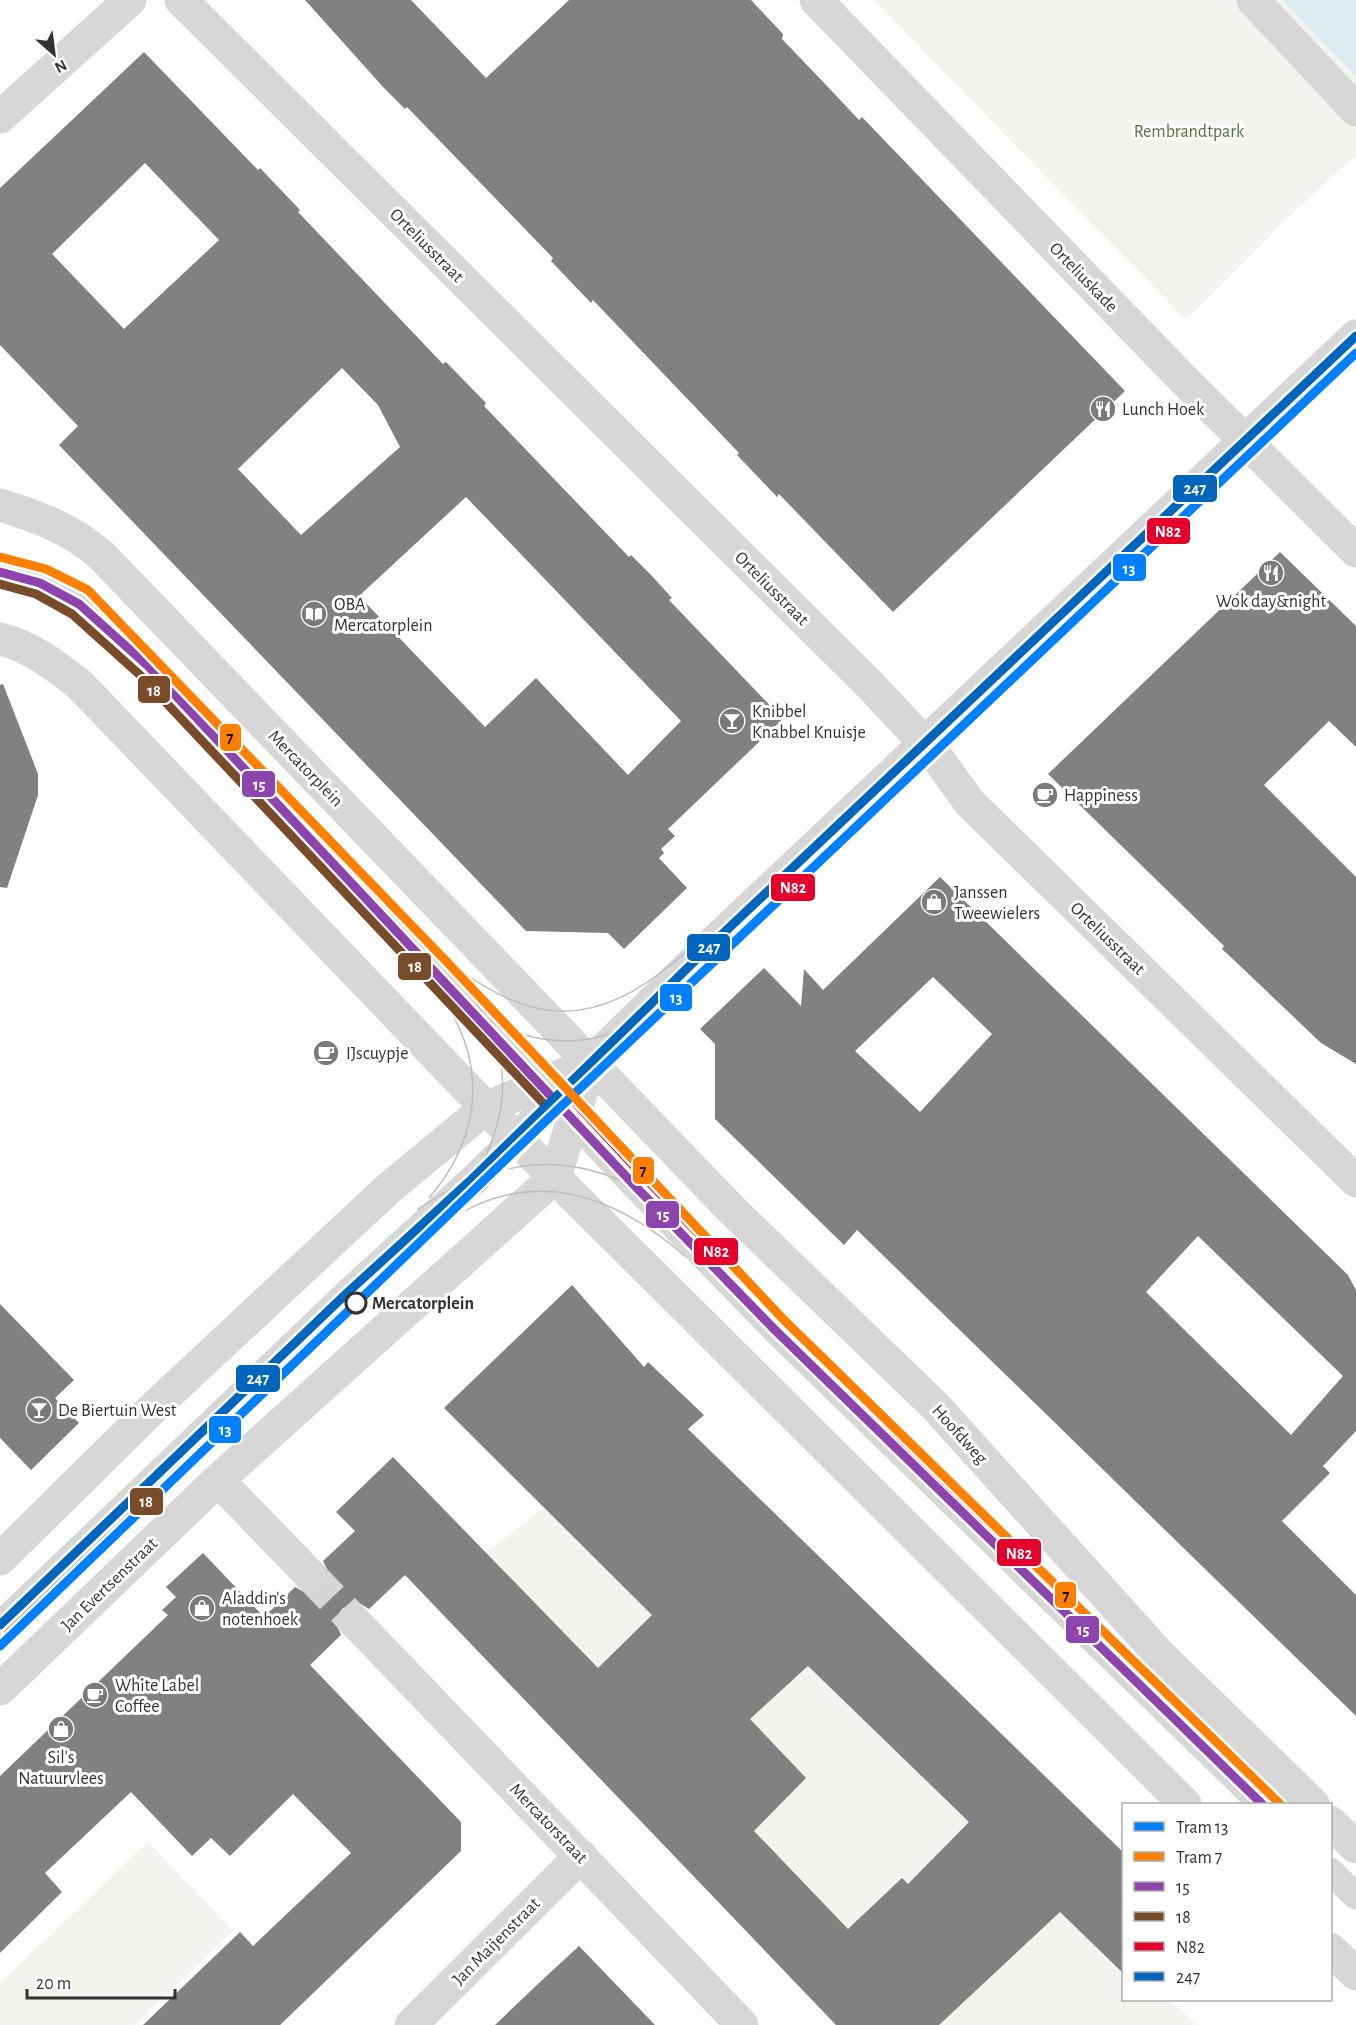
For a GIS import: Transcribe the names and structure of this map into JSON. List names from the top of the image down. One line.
{"streets":{"street":["Orteliusstraat","Orteliuskade","Mercatorplein","Hoofdweg","Jan Evertsenstraat","Mercatorstraat","Jan Maijenstraat"]},"crossings":[["Mercatorplein","Hoofdweg"],["Mercatorstraat","Jan Maijenstraat"]],"parks":["Rembrandtpark"],"places":{"restaurant":["Lunch Hoek","Wok day&night"],"library":["OBA Mercatorplein"],"bar":["Knibbel Knabbel Knuisje","De Biertuin West"],"cafe":["Happiness","IJscuypje","White Label Coffee"],"shop":["Janssen Tweewielers","Aladdin's notenhoek","Sil's Natuurvlees"],"other":["Mercatorplein"]},"lines":["transit line 247","tram line 13","transit line N82","tram line 7","transit line 15","transit line 18"],"legend":["Tram 13","Tram 7","15","18","N82","247"],"scale_bar":"20 m","north":"bottom right"}
